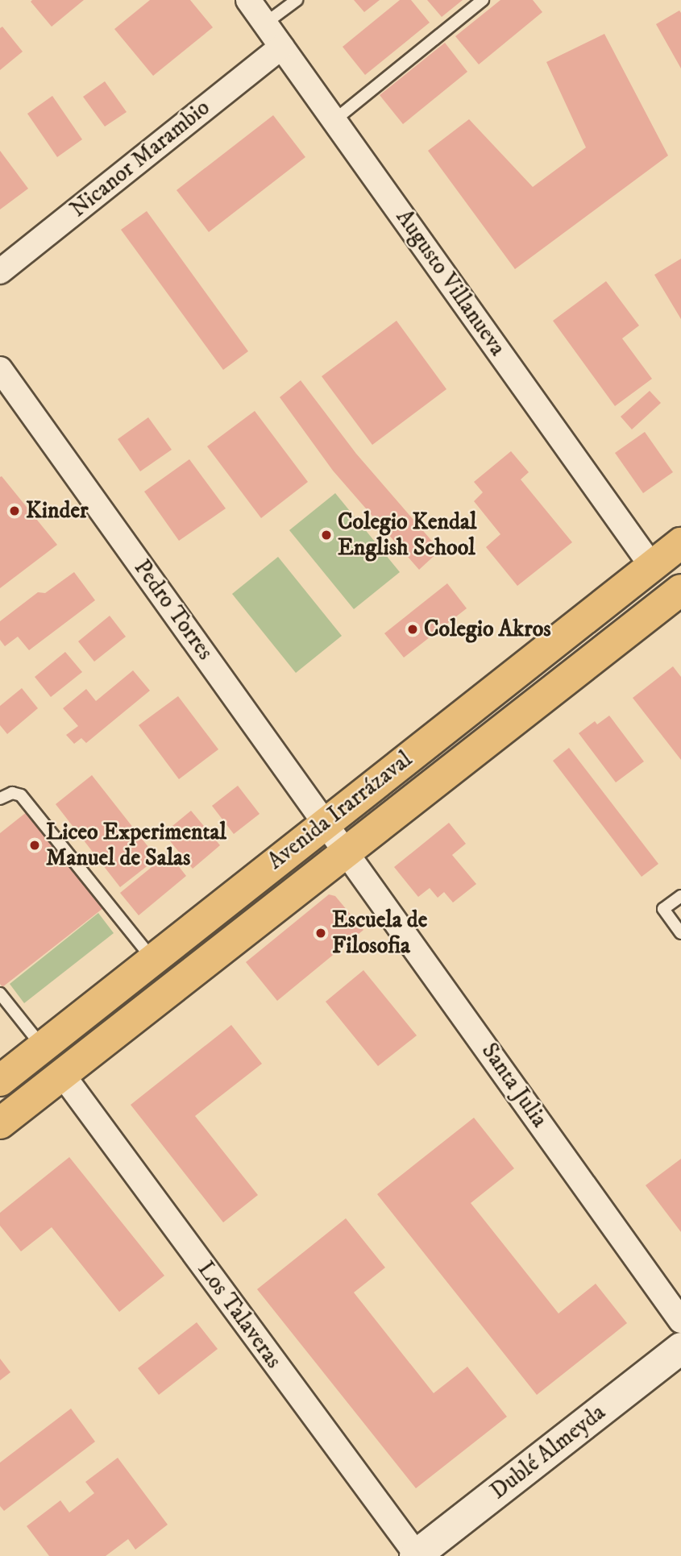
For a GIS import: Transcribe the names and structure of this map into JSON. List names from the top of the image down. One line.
{"streets":{"main road":["Avenida Irarrázaval","Dublé Almeyda"],"street":["Nicanor Marambio","Augusto Villanueva","Pedro Torres","Santa Julia","Los Talaveras"]},"crossings":[["Nicanor Marambio","Augusto Villanueva"],["Augusto Villanueva","Avenida Irarrázaval"],["Pedro Torres","Avenida Irarrázaval"],["Pedro Torres","Santa Julia"],["Avenida Irarrázaval","Santa Julia"],["Avenida Irarrázaval","Los Talaveras"],["Los Talaveras","Dublé Almeyda"]],"places":["Kinder","Colegio Kendal English School","Colegio Akros","Liceo Experimental Manuel de Salas","Escuela de Filosofia"]}
